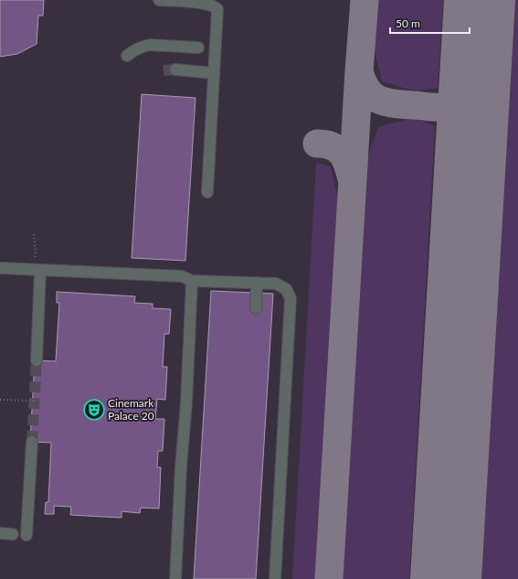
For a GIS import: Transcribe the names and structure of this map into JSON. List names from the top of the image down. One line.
{"places":{"theatre":["Cinemark Palace 20"]},"scale_bar":"50 m"}
